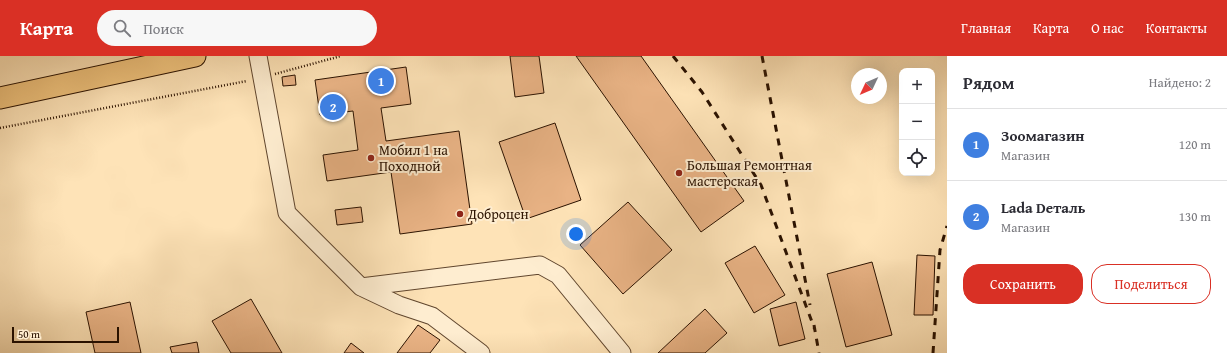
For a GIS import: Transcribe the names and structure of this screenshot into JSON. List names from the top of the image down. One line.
{"places":["Мобил 1 на Походной","Большая Ремонтная мастерская","Доброцен"],"scale_bar":"50 m","north":"bottom left","page":{"header":"Карта","search":"Поиск","nav":["Главная","Карта","О нас","Контакты"],"heading":["Рядом","Найдено: 2"],"pins":["1","2"],"map_buttons":["+","−"],"list":[{"mark":"1","name":"Зоомагазин","note":"Магазин","value":"120 m"},{"mark":"2","name":"Lada Dеталь","note":"Магазин","value":"130 m"}],"buttons":["Сохранить","Поделиться"],"scale":"50 m"}}
